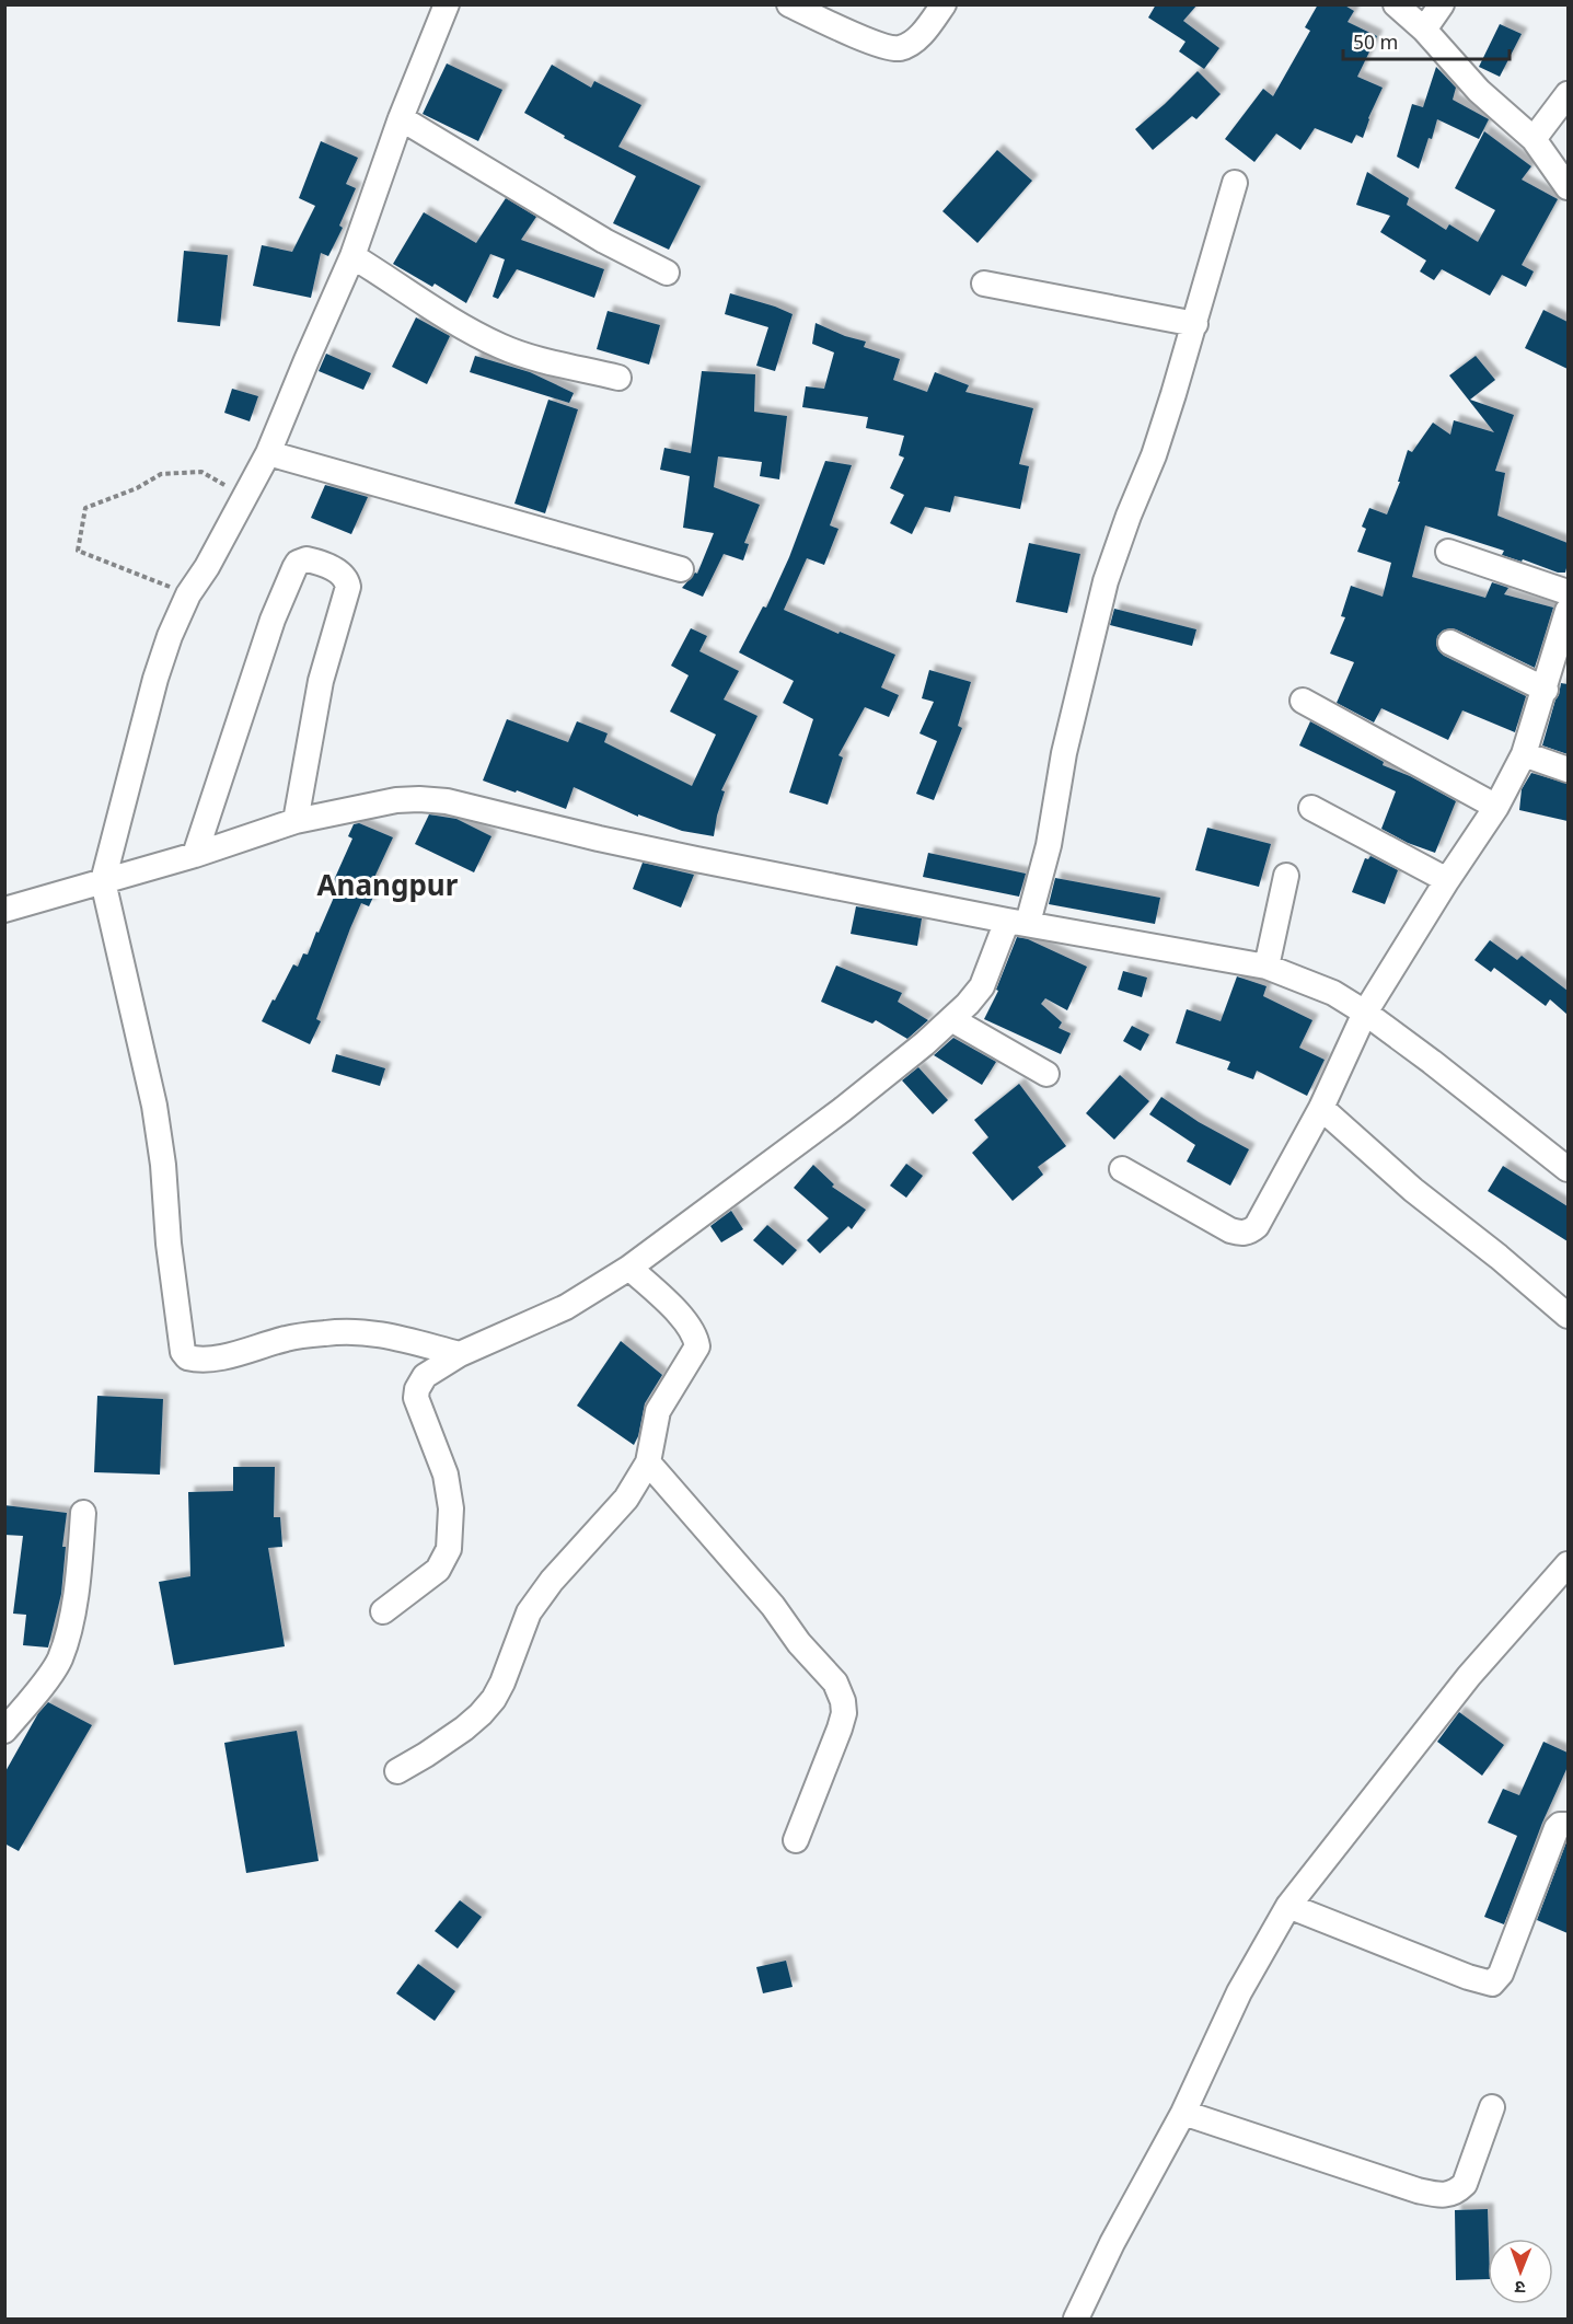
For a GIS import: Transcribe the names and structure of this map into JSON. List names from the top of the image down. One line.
{"districts":["Anangpur"],"scale_bar":"50 m","north":"bottom"}
